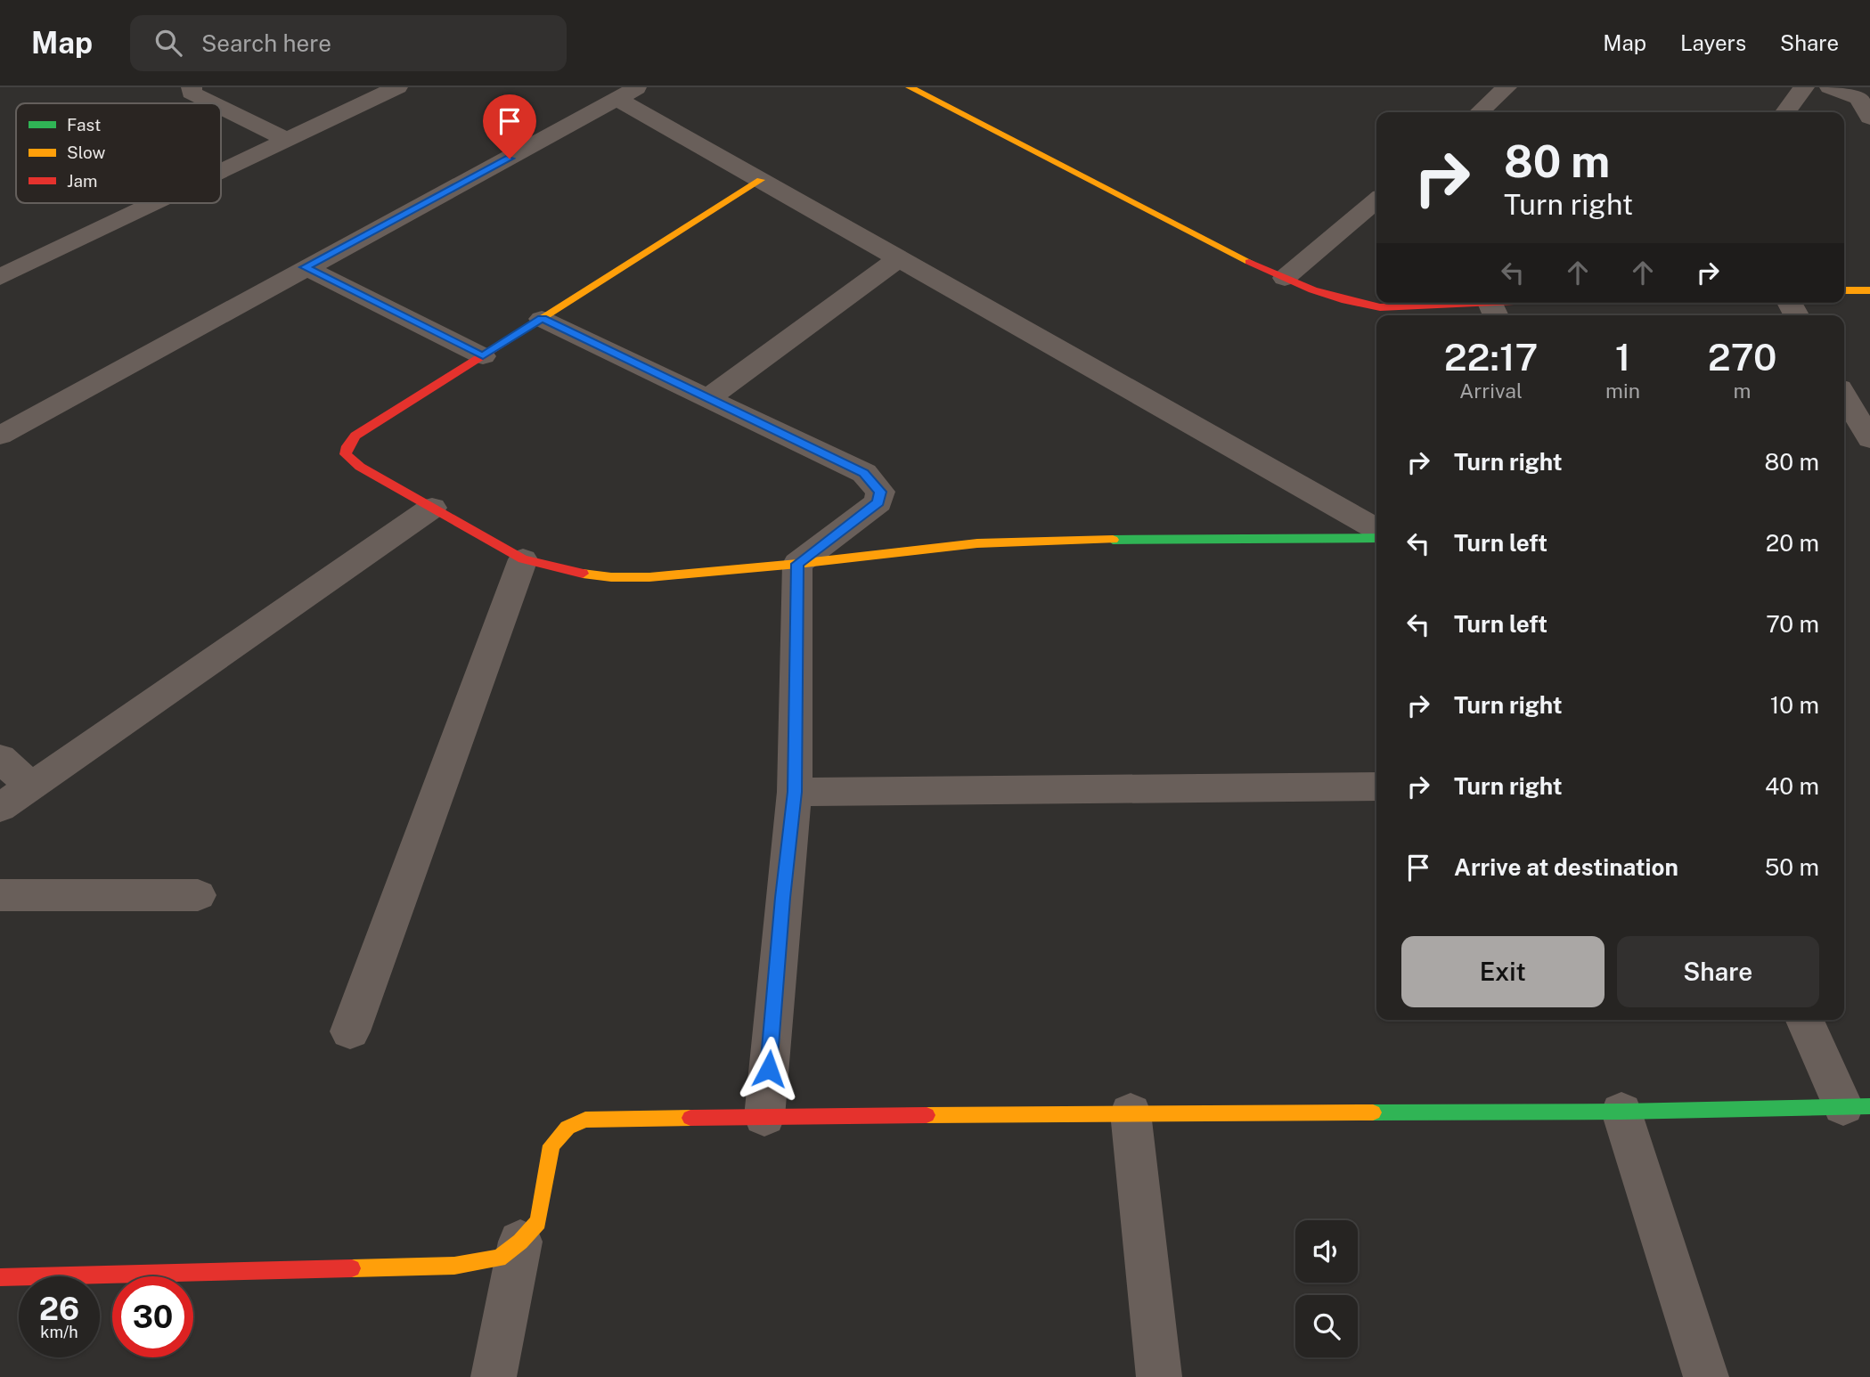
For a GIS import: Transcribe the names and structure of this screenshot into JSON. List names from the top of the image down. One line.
{"legend":["Fast","Slow","Jam"],"page":{"header":"Map","search":"Search here","nav":["Map","Layers","Share"],"turn":["80 m","Turn right"],"eta":["22:17","Arrival","1","min","270","m"],"list":[{"name":"Turn right","value":"80 m"},{"name":"Turn left","value":"20 m"},{"name":"Turn left","value":"70 m"},{"name":"Turn right","value":"10 m"},{"name":"Turn right","value":"40 m"},{"name":"Arrive at destination","value":"50 m"}],"buttons":["Exit","Share"],"speed":"26 km/h","limit":"30"}}
